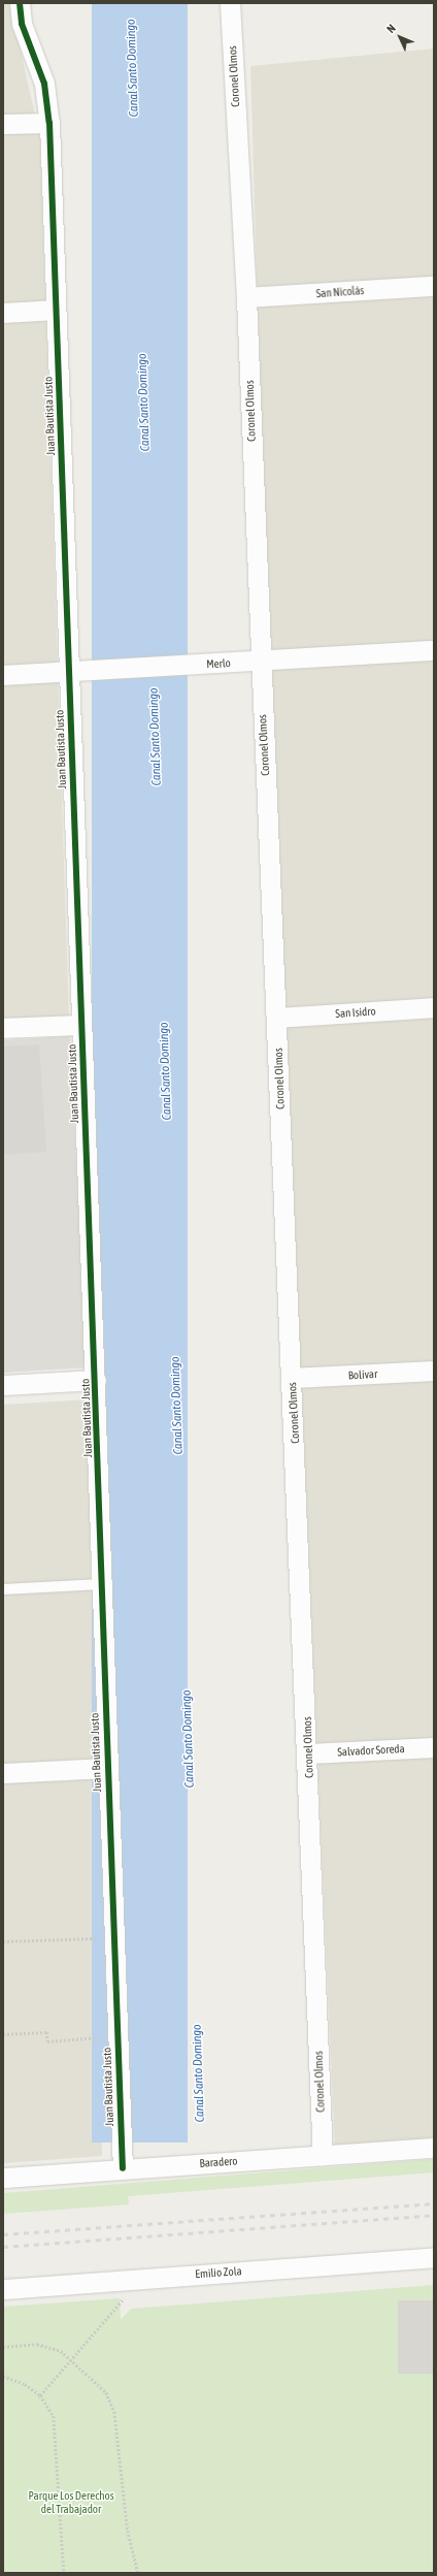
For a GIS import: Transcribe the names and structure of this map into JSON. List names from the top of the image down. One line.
{"streets":{"street":["Coronel Olmos","San Nicolás","Juan Bautista Justo","Merlo","San Isidro","Bolívar","Salvador Soreda","Baradero","Emilio Zola"]},"crossings":[["Coronel Olmos","San Nicolás"],["Coronel Olmos","Merlo"],["Coronel Olmos","San Isidro"],["Coronel Olmos","Bolívar"],["Coronel Olmos","Salvador Soreda"],["Coronel Olmos","Baradero"],["Juan Bautista Justo","Merlo"],["Juan Bautista Justo","Baradero"]],"water":["Canal Santo Domingo"],"parks":["Parque Los Derechos del Trabajador"],"north":"top left"}
